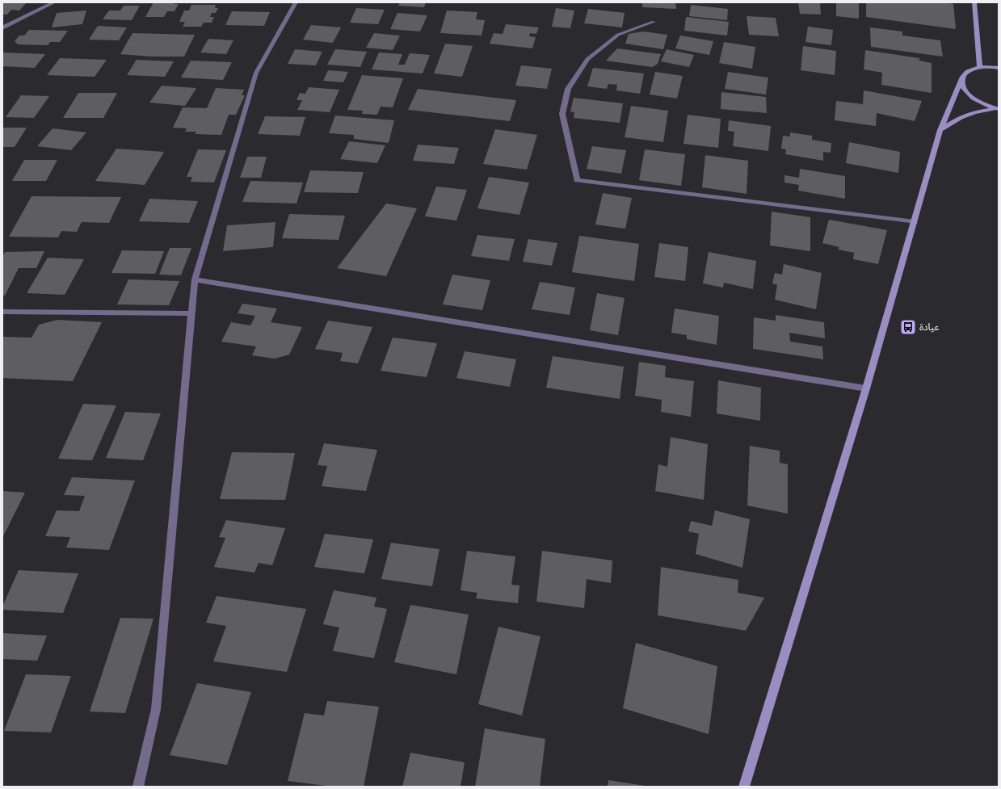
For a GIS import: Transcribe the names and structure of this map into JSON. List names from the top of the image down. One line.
{"places":{"bus stop":["عيادة"]}}
